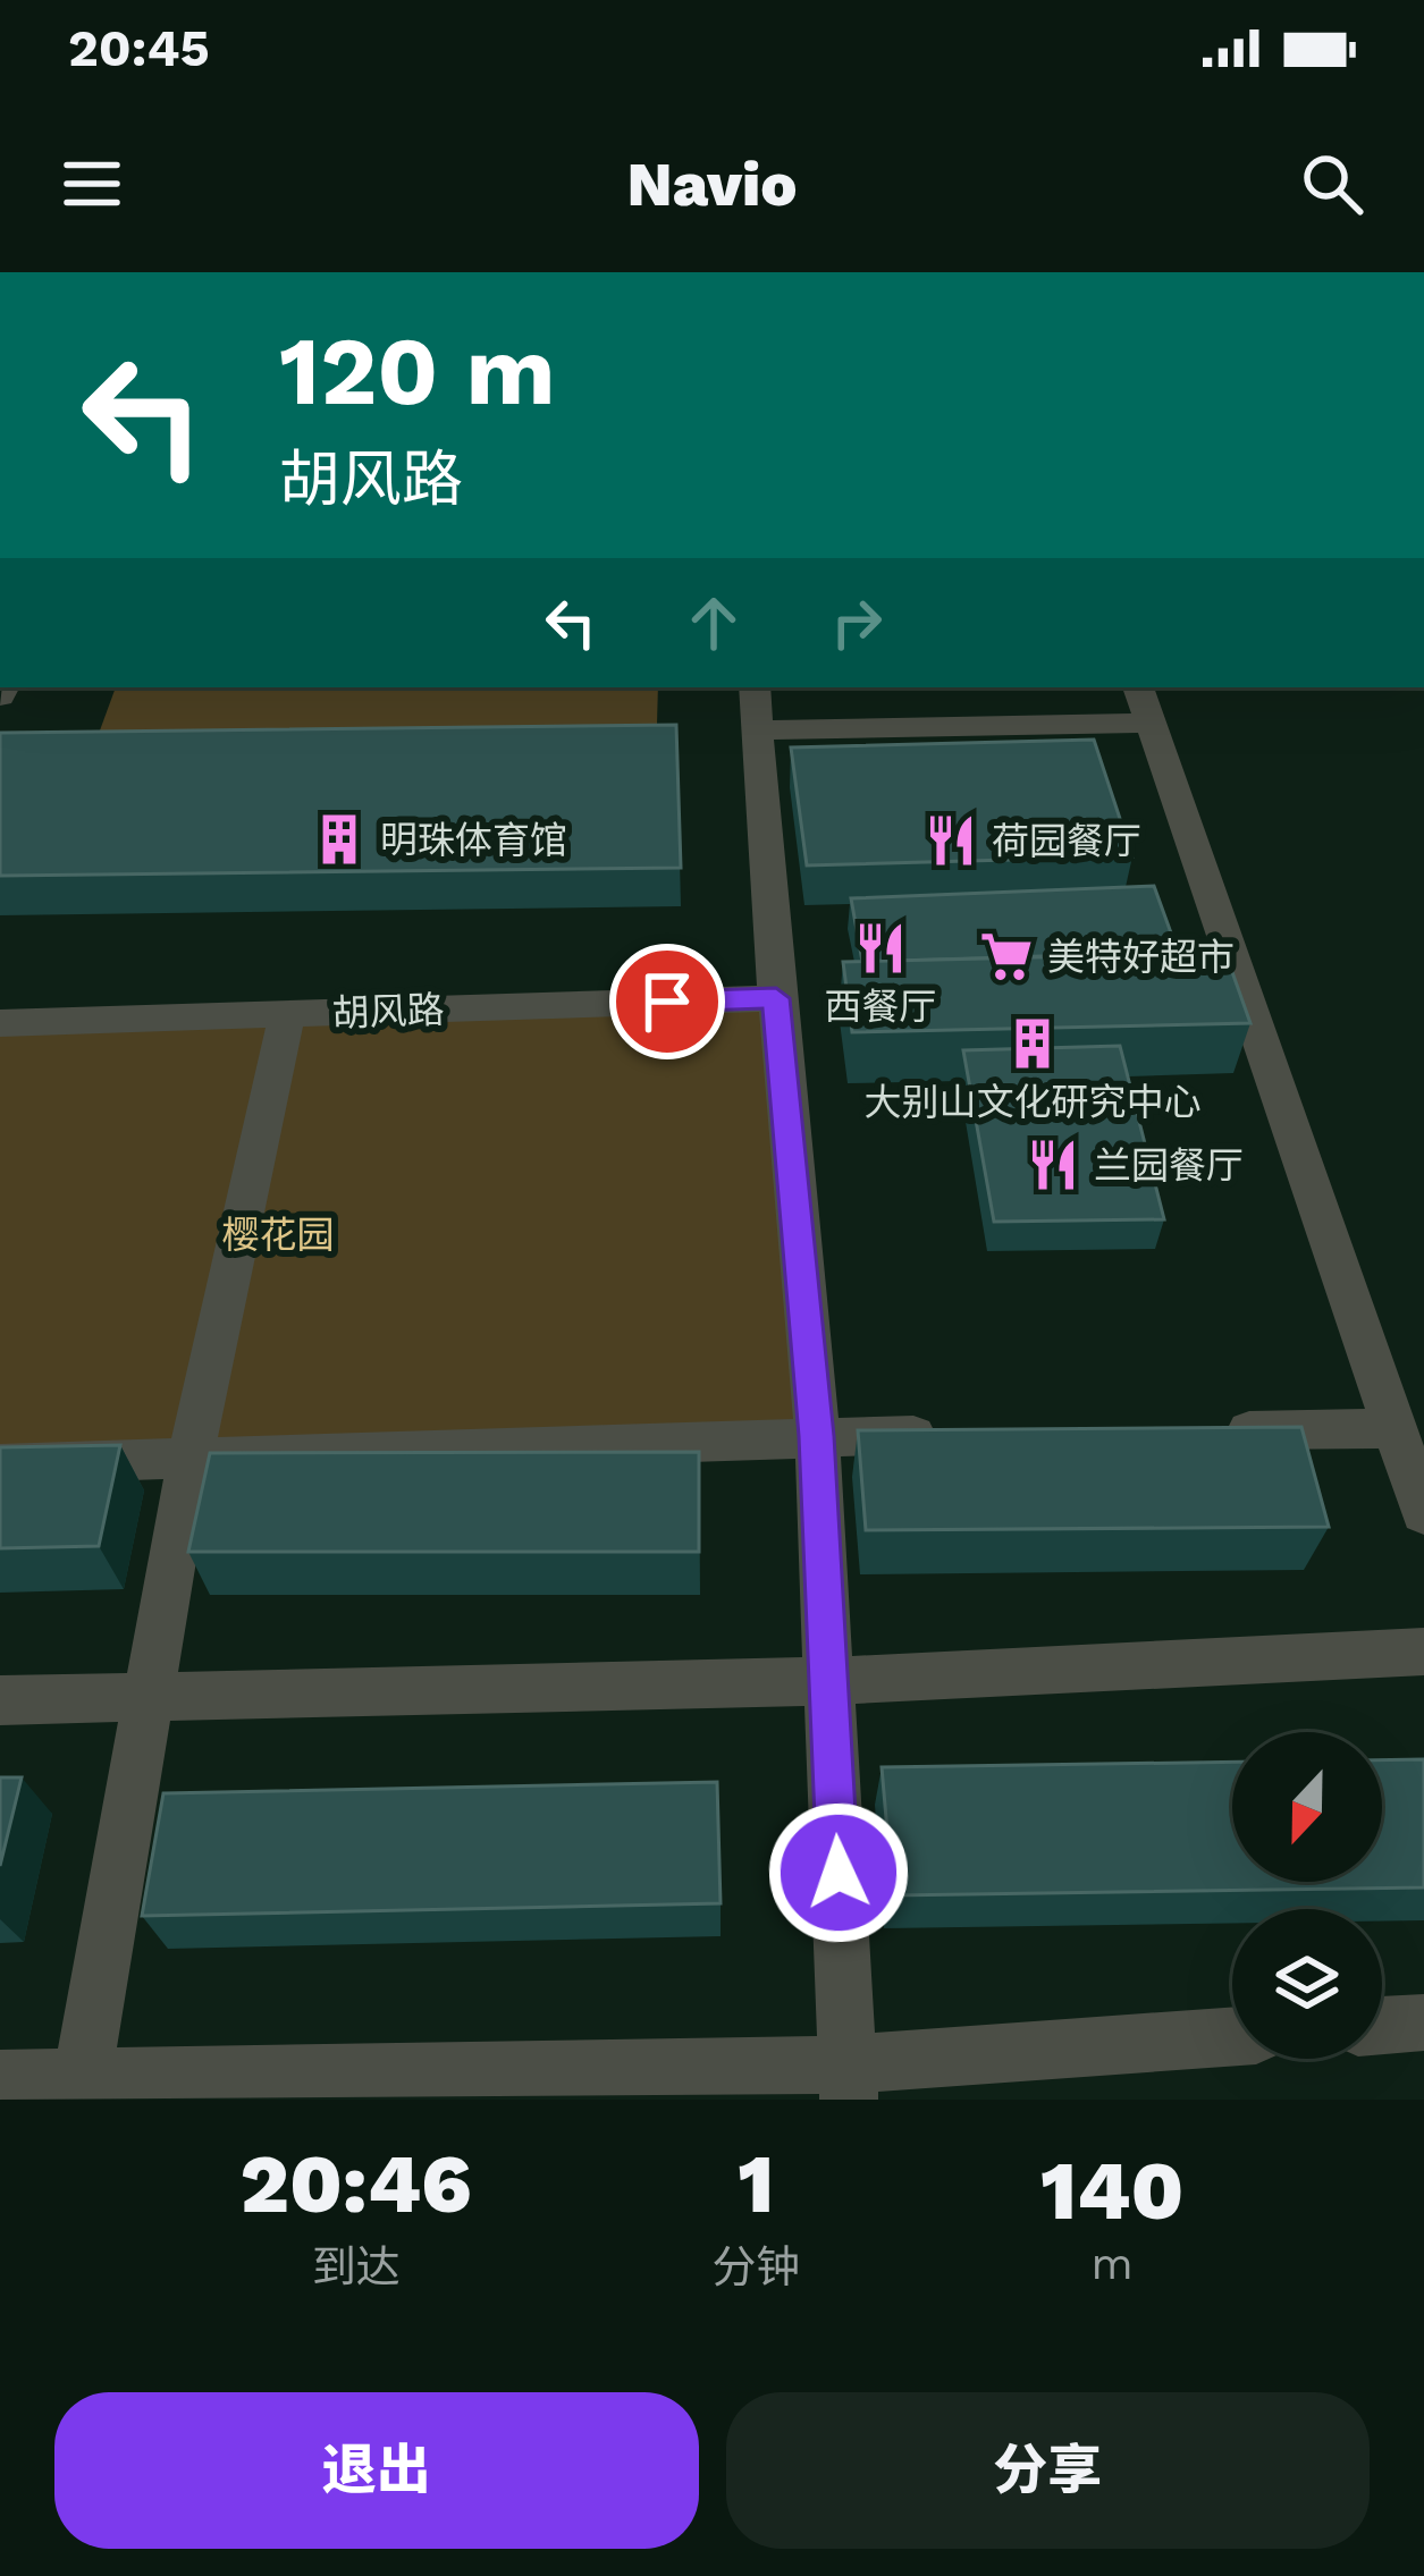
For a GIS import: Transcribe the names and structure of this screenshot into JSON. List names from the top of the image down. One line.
{"streets":{"street":["胡风路"]},"parks":["樱花园"],"places":{"building":["明珠体育馆","大别山文化研究中心"],"restaurant":["荷园餐厅","西餐厅","兰园餐厅"],"supermarket":["美特好超市"]},"north":"bottom","page":{"status":"20:45","header":"Navio","turn":["120 m","胡风路"],"eta":["20:46","到达","1","分钟","140","m"],"buttons":["退出","分享"]}}
